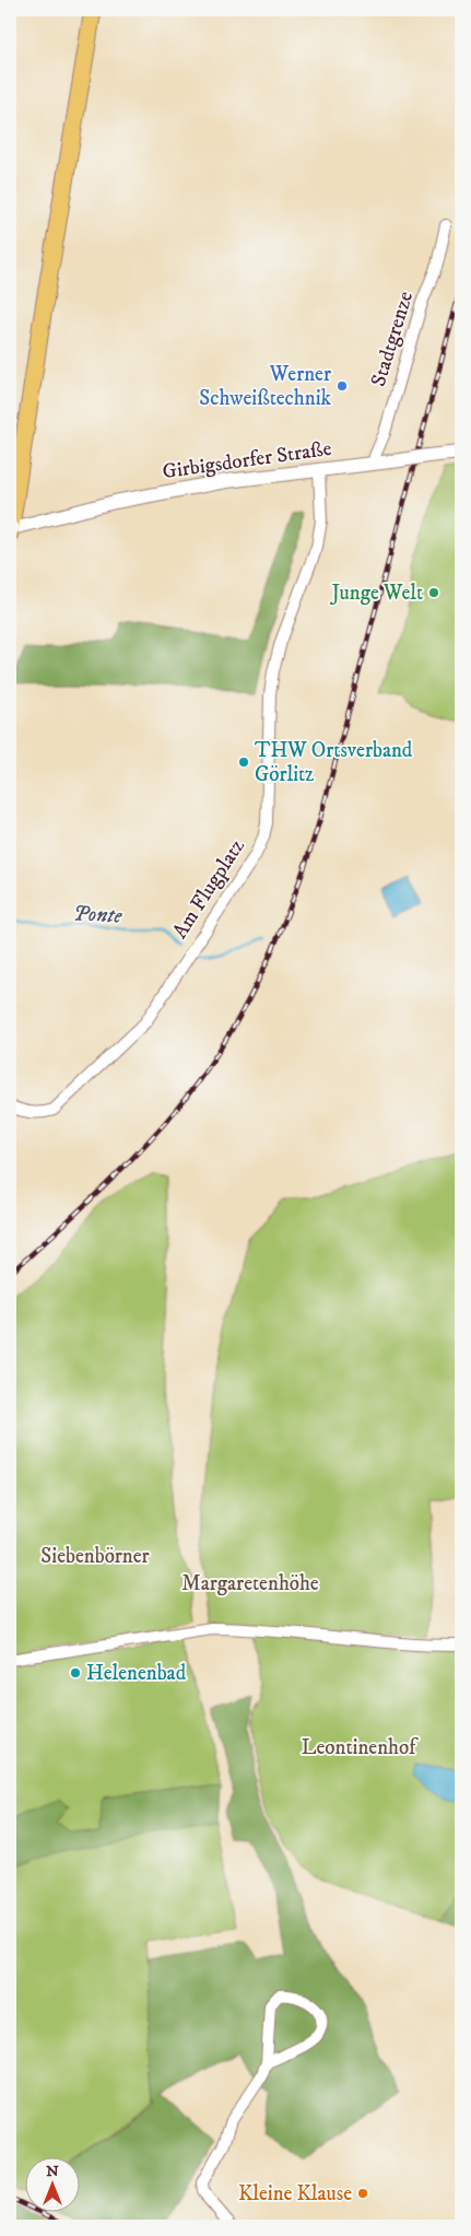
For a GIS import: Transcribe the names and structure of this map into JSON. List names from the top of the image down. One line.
{"streets":{"street":["Stadtgrenze","Girbigsdorfer Straße","Am Flugplatz"]},"crossings":[["Stadtgrenze","Girbigsdorfer Straße"],["Girbigsdorfer Straße","Am Flugplatz"]],"water":["Ponte"],"parks":["Siebenbörner","Margaretenhöhe","Leontinenhof"],"places":["Werner Schweißtechnik","Junge Welt","THW Ortsverband Görlitz","Helenenbad","Kleine Klause"],"north":"top"}
